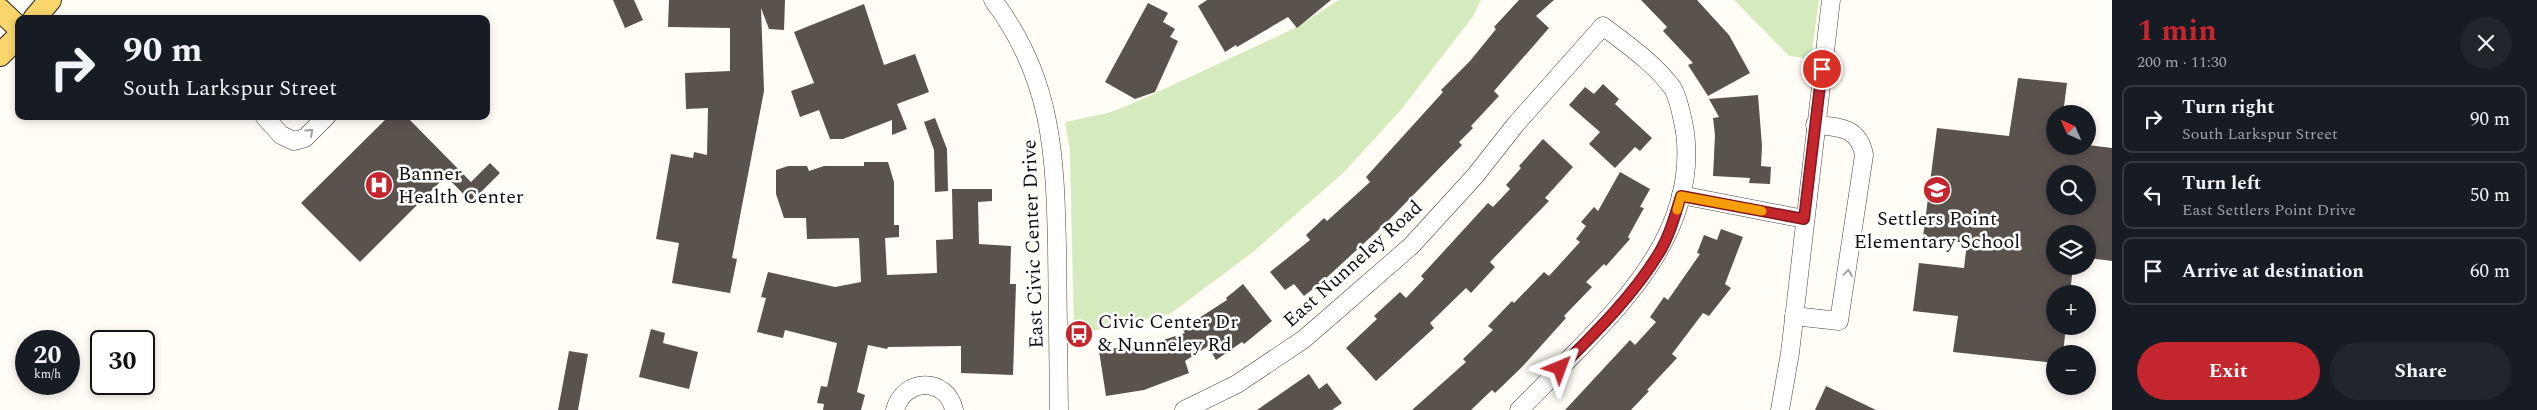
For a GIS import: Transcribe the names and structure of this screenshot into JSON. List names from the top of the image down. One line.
{"streets":{"street":["East Civic Center Drive","East Nunneley Road"]},"places":{"hospital":["Banner Health Center"],"school or university":["Settlers Point Elementary School"],"bus stop":["Civic Center Dr & Nunneley Rd"]},"north":"top left","page":{"heading":["1 min","200 m · 11:30"],"turn":["90 m","South Larkspur Street"],"list":[{"name":"Turn right","note":"South Larkspur Street","value":"90 m"},{"name":"Turn left","note":"East Settlers Point Drive","value":"50 m"},{"name":"Arrive at destination","value":"60 m"}],"map_buttons":["+","−"],"speed":"20 km/h","limit":"30","buttons":["Exit","Share"]}}
